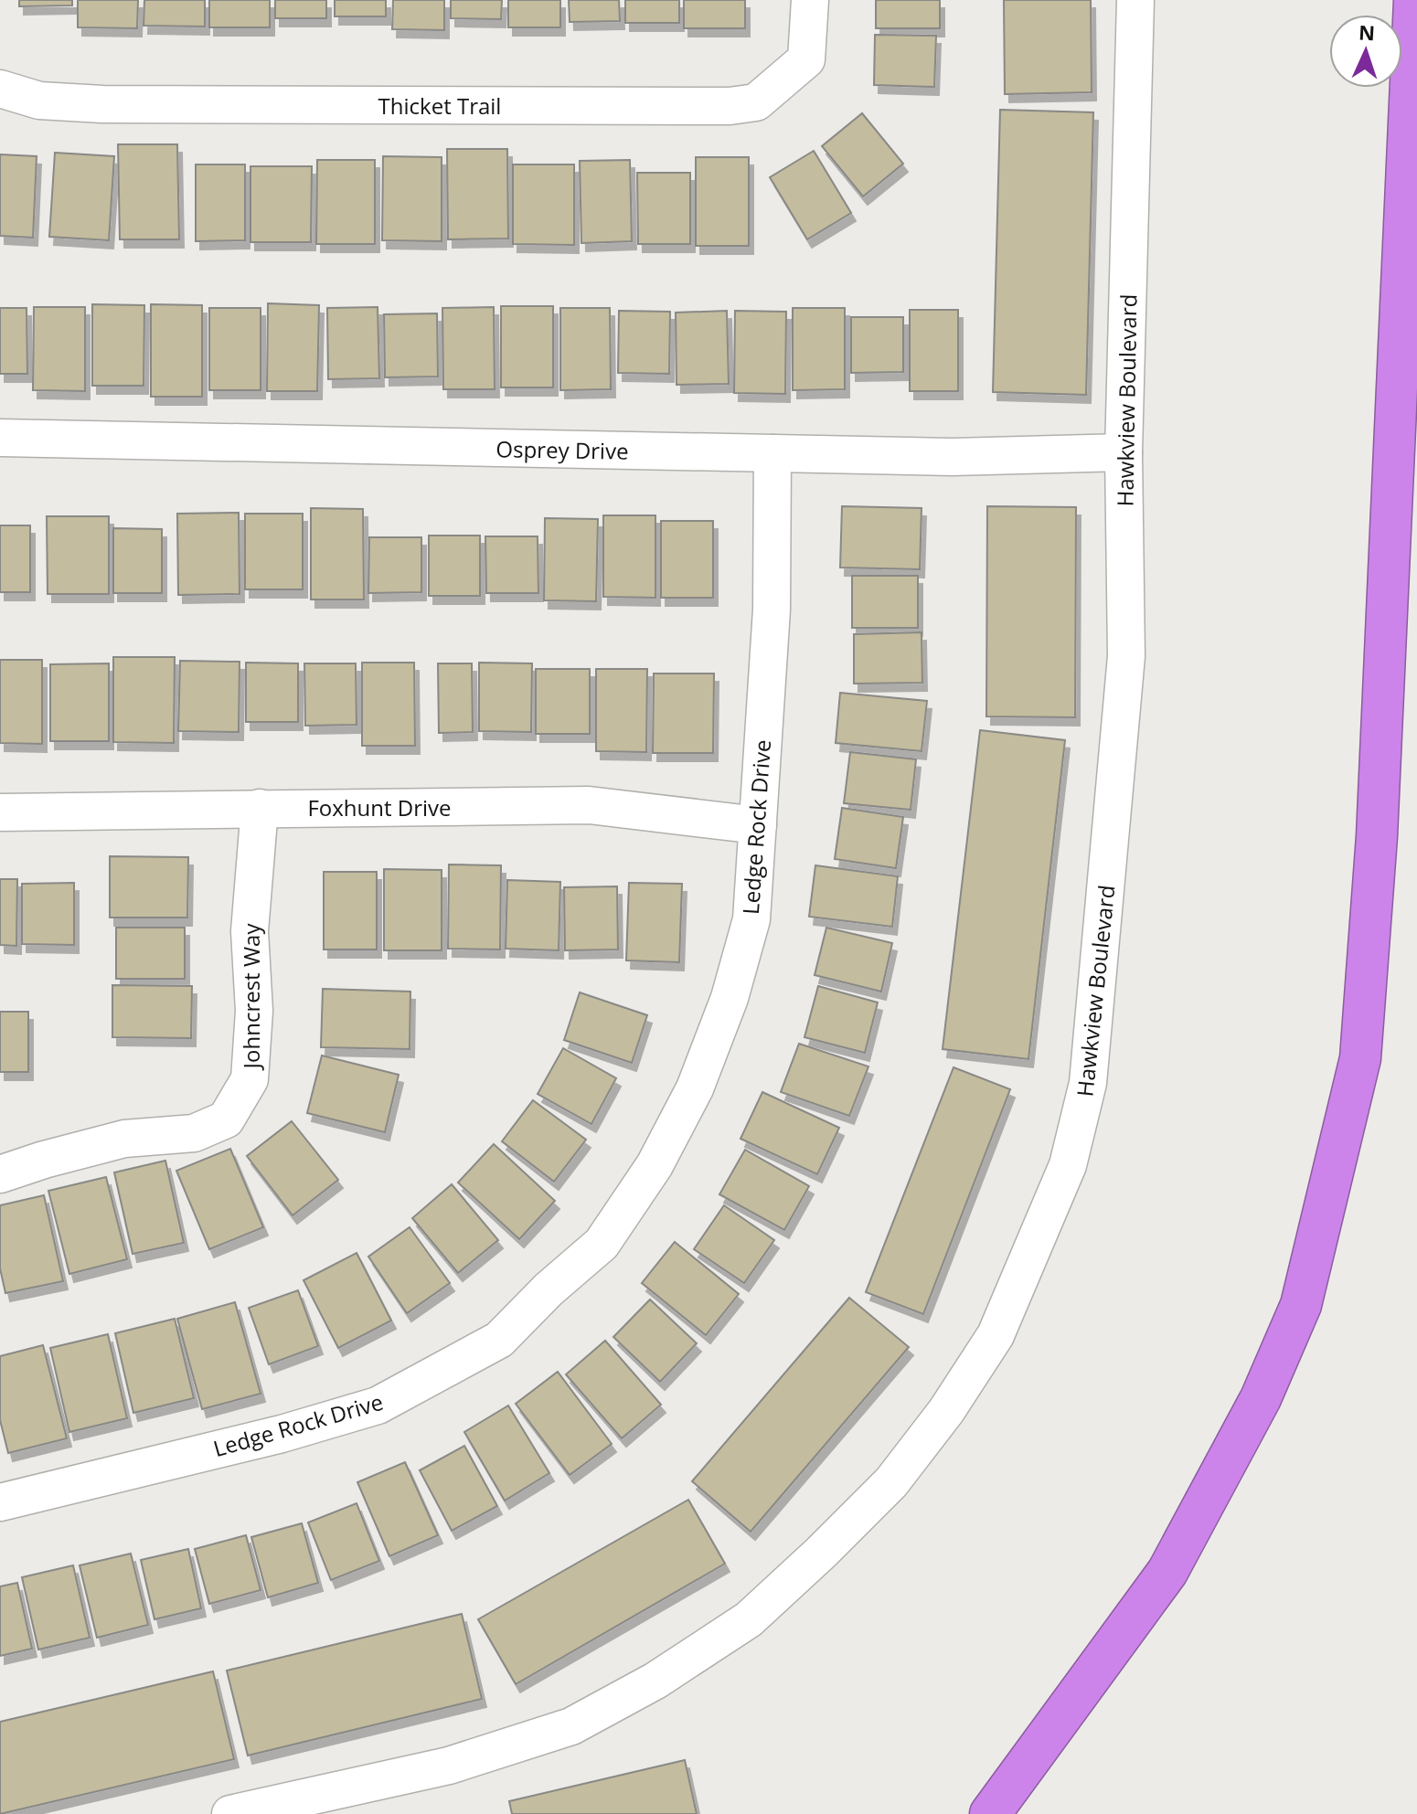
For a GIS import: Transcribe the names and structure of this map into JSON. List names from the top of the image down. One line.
{"streets":{"street":["Thicket Trail","Hawkview Boulevard","Osprey Drive","Foxhunt Drive","Ledge Rock Drive","Johncrest Way"]},"crossings":[["Hawkview Boulevard","Osprey Drive"],["Osprey Drive","Ledge Rock Drive"],["Foxhunt Drive","Ledge Rock Drive"],["Foxhunt Drive","Johncrest Way"]],"north":"top"}
